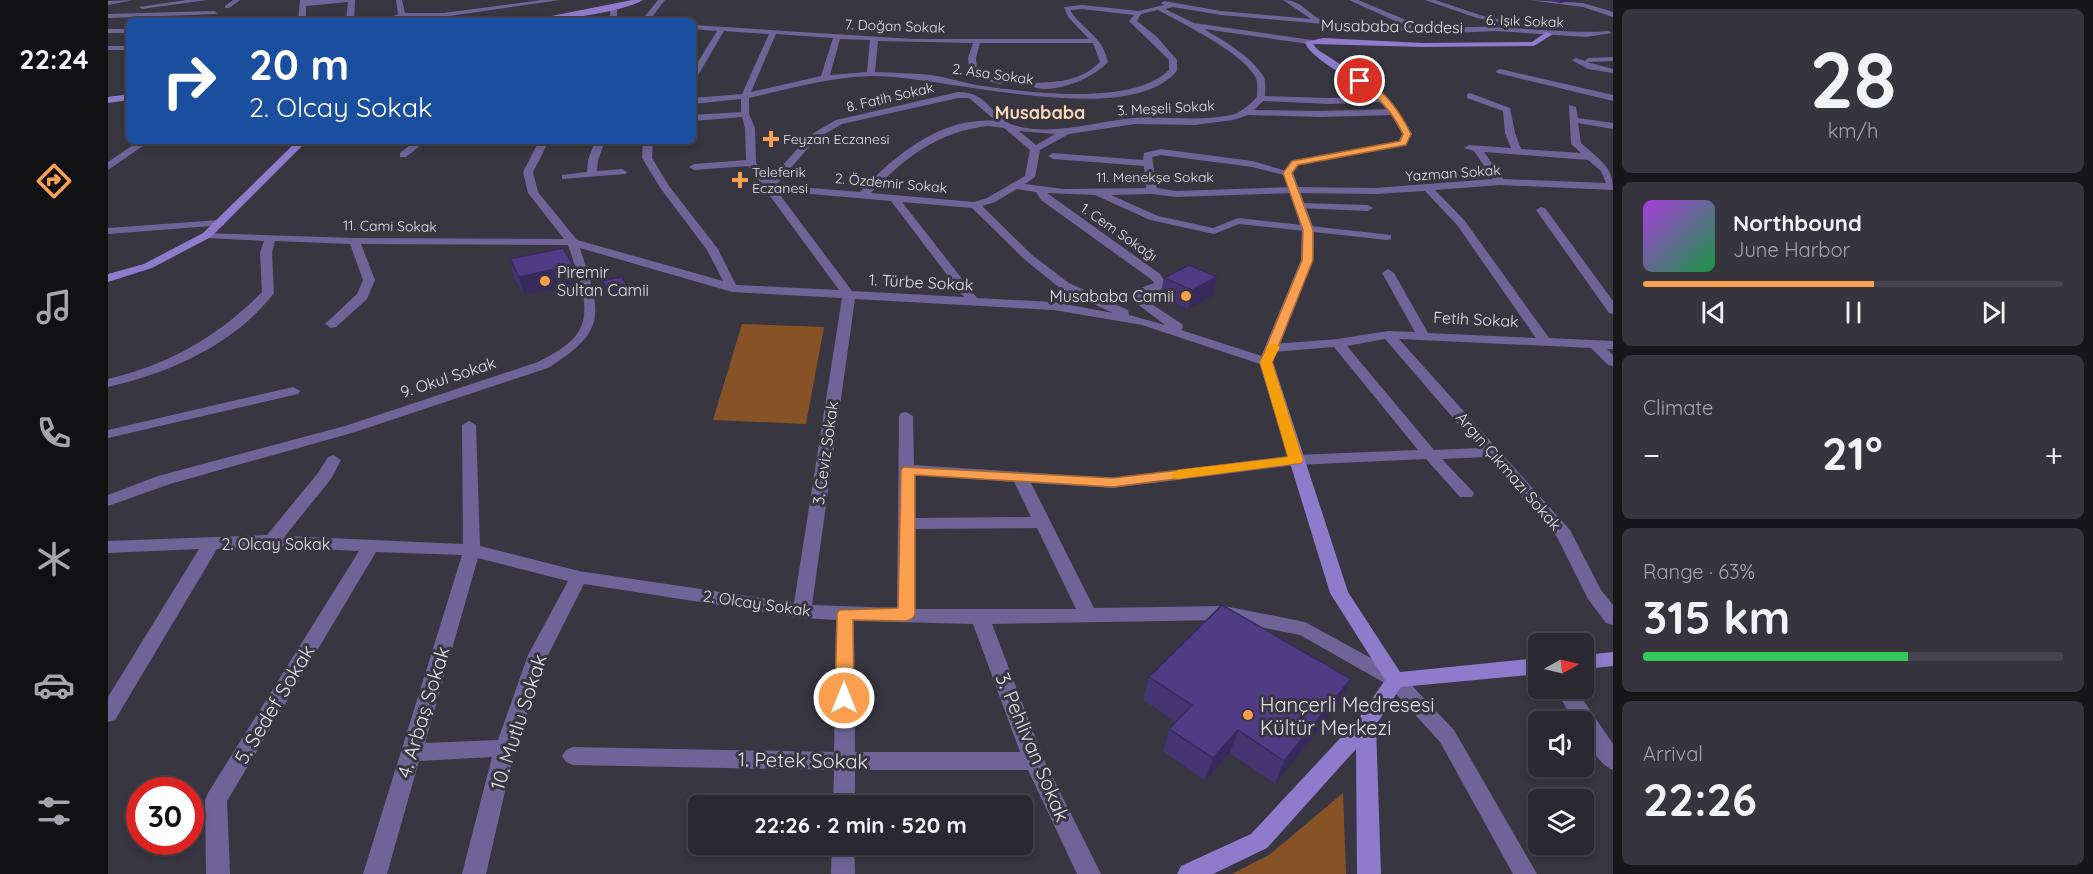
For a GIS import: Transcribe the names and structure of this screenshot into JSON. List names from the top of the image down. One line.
{"streets":{"main road":["Musababa Caddesi"],"street":["6. Işık Sokak","7. Doğan Sokak","2. Asa Sokak","8. Fatih Sokak","3. Meşeli Sokak","Yazman Sokak","11. Menekşe Sokak","2. Özdemir Sokak","11. Cami Sokak","1. Cem Sokağı","1. Türbe Sokak","Fetih Sokak","9. Okul Sokak","3. Ceviz Sokak","Argın Çıkmazı Sokak","2. Olcay Sokak","5. Sedef Sokak","4. Arbaş Sokak","10. Mutlu Sokak","3. Pehlivan Sokak","1. Petek Sokak"]},"crossings":[["6. Işık Sokak","Musababa Caddesi"],["8. Fatih Sokak","2. Özdemir Sokak"],["Yazman Sokak","11. Menekşe Sokak"],["11. Menekşe Sokak","1. Cem Sokağı"],["11. Cami Sokak","1. Türbe Sokak"],["11. Cami Sokak","9. Okul Sokak"],["1. Cem Sokağı","1. Türbe Sokak"],["1. Türbe Sokak","9. Okul Sokak"],["1. Türbe Sokak","3. Ceviz Sokak"],["Fetih Sokak","Argın Çıkmazı Sokak"],["3. Ceviz Sokak","2. Olcay Sokak"],["2. Olcay Sokak","5. Sedef Sokak"],["2. Olcay Sokak","4. Arbaş Sokak"],["2. Olcay Sokak","10. Mutlu Sokak"],["2. Olcay Sokak","3. Pehlivan Sokak"],["3. Pehlivan Sokak","1. Petek Sokak"]],"districts":["Musababa"],"places":{"health":["Feyzan Eczanesi","Teleferik Eczanesi"],"other":["Piremir Sultan Camii","Musababa Camii","Hançerli Medresesi Kültür Merkezi"]},"north":"right","page":{"tabs":"22:24","tile":[["28","km/h"],"Climate",["Range · 63%","315 km"],["Arrival","22:26"]],"turn":["20 m","2. Olcay Sokak"],"song":["Northbound","June Harbor"],"heat":["−","21°","+"],"limit":"30","trip":"22:26 · 2 min · 520 m"}}
